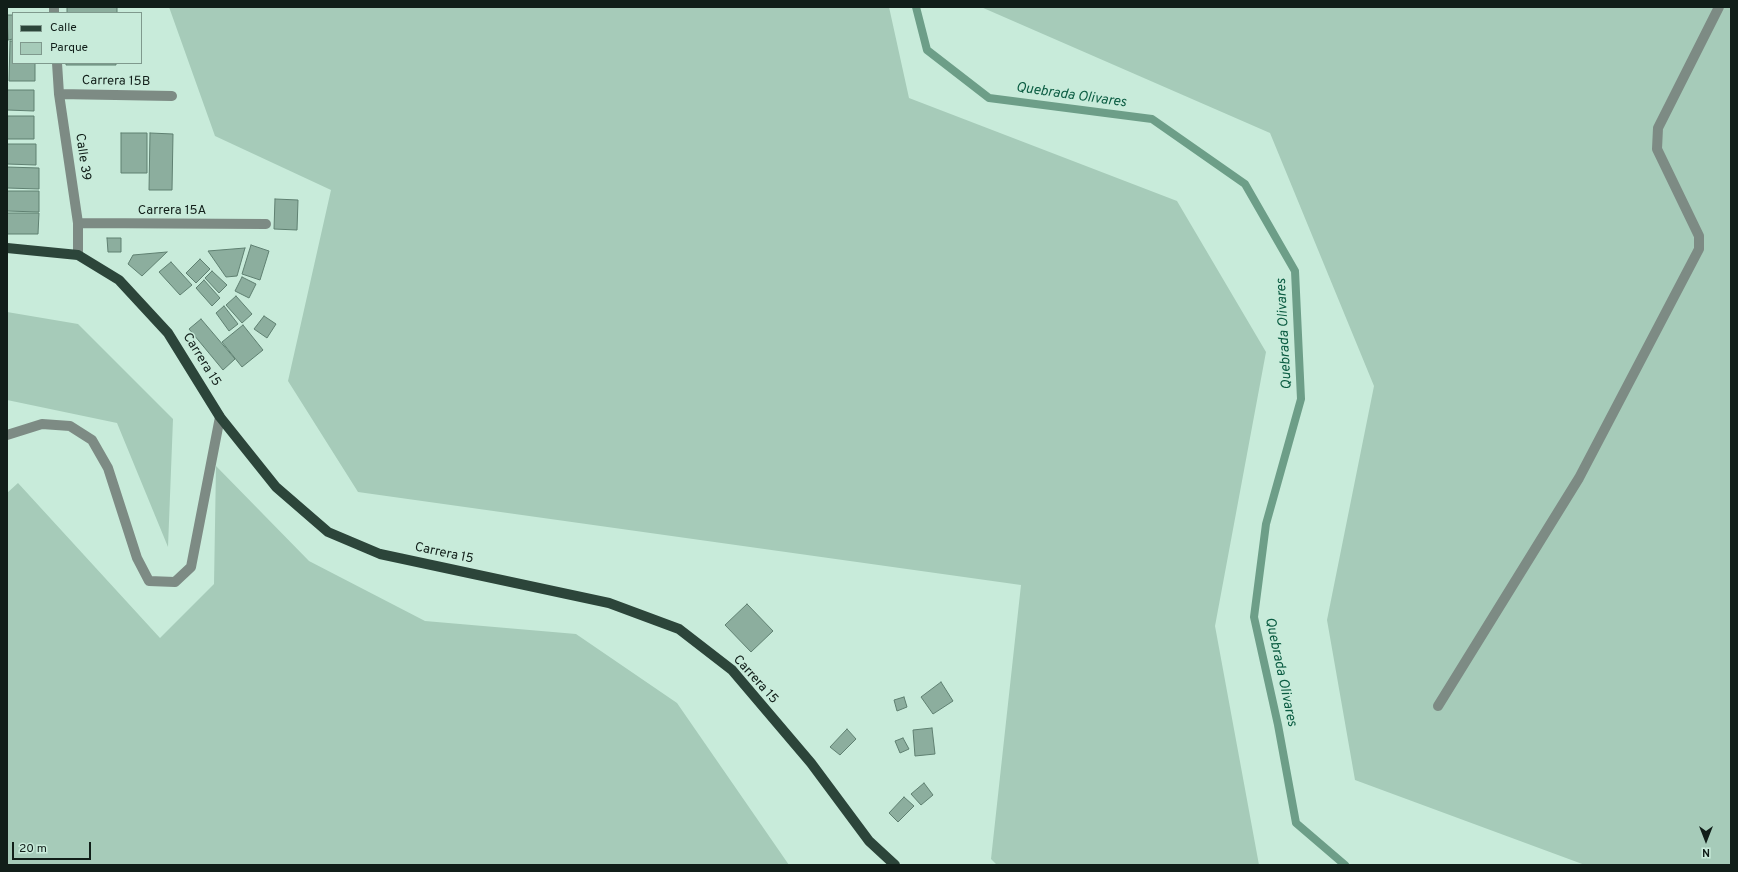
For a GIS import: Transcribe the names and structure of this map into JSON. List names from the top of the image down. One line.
{"streets":{"main road":["Carrera 15"],"street":["Carrera 15B","Calle 39","Carrera 15A"]},"crossings":[["Carrera 15B","Calle 39"],["Calle 39","Carrera 15A"],["Calle 39","Carrera 15"]],"water":["Quebrada Olivares"],"legend":["Calle","Parque"],"scale_bar":"20 m","north":"bottom"}
